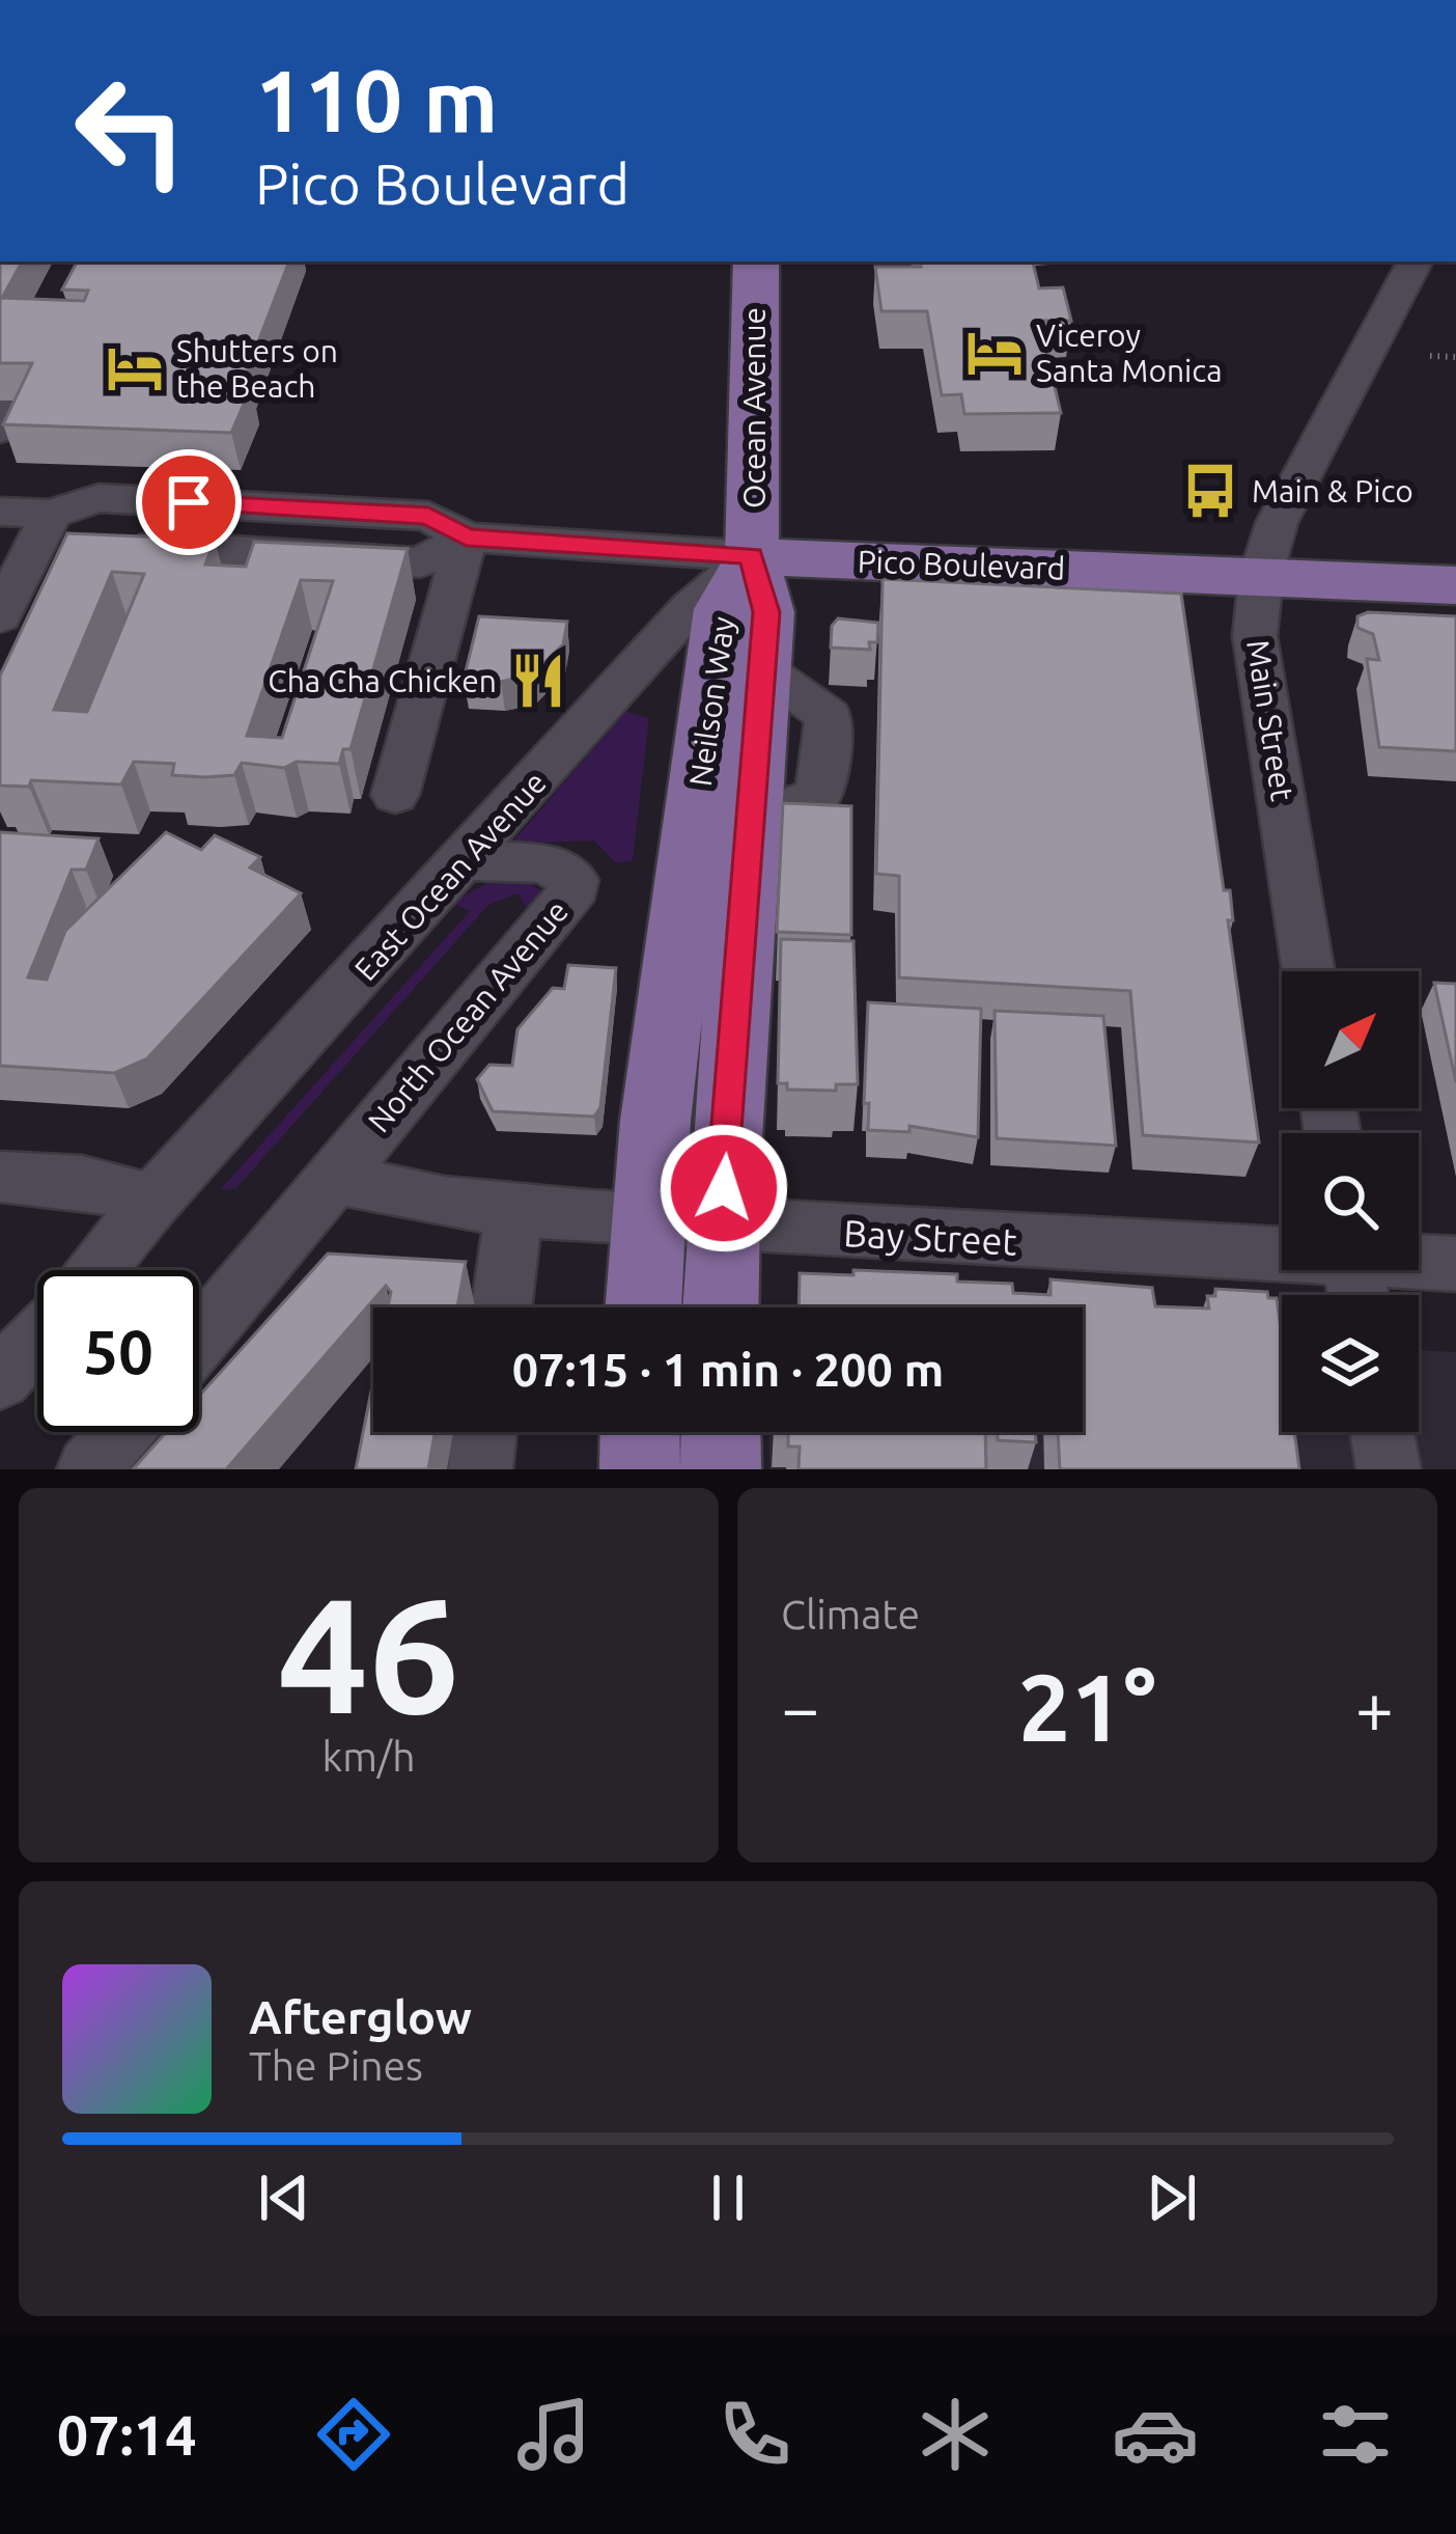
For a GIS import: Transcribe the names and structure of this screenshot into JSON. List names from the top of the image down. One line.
{"streets":{"main road":["Ocean Avenue","Pico Boulevard","Neilson Way"],"street":["Main Street","East Ocean Avenue","North Ocean Avenue","Bay Street"]},"crossings":[["Ocean Avenue","Pico Boulevard"],["Ocean Avenue","Neilson Way"],["Ocean Avenue","East Ocean Avenue"],["Pico Boulevard","Neilson Way"],["Pico Boulevard","Main Street"],["Pico Boulevard","East Ocean Avenue"],["Neilson Way","East Ocean Avenue"],["Neilson Way","Bay Street"],["East Ocean Avenue","North Ocean Avenue"],["North Ocean Avenue","Bay Street"]],"places":{"hotel":["Viceroy Santa Monica","Shutters on the Beach"],"bus stop":["Main & Pico"],"restaurant":["Cha Cha Chicken"]},"north":"top right","page":{"turn":["110 m","Pico Boulevard"],"limit":"50","trip":"07:15 · 1 min · 200 m","tile":[["46","km/h"],"Climate"],"heat":["−","21°","+"],"song":["Afterglow","The Pines"],"tabs":"07:14"}}
